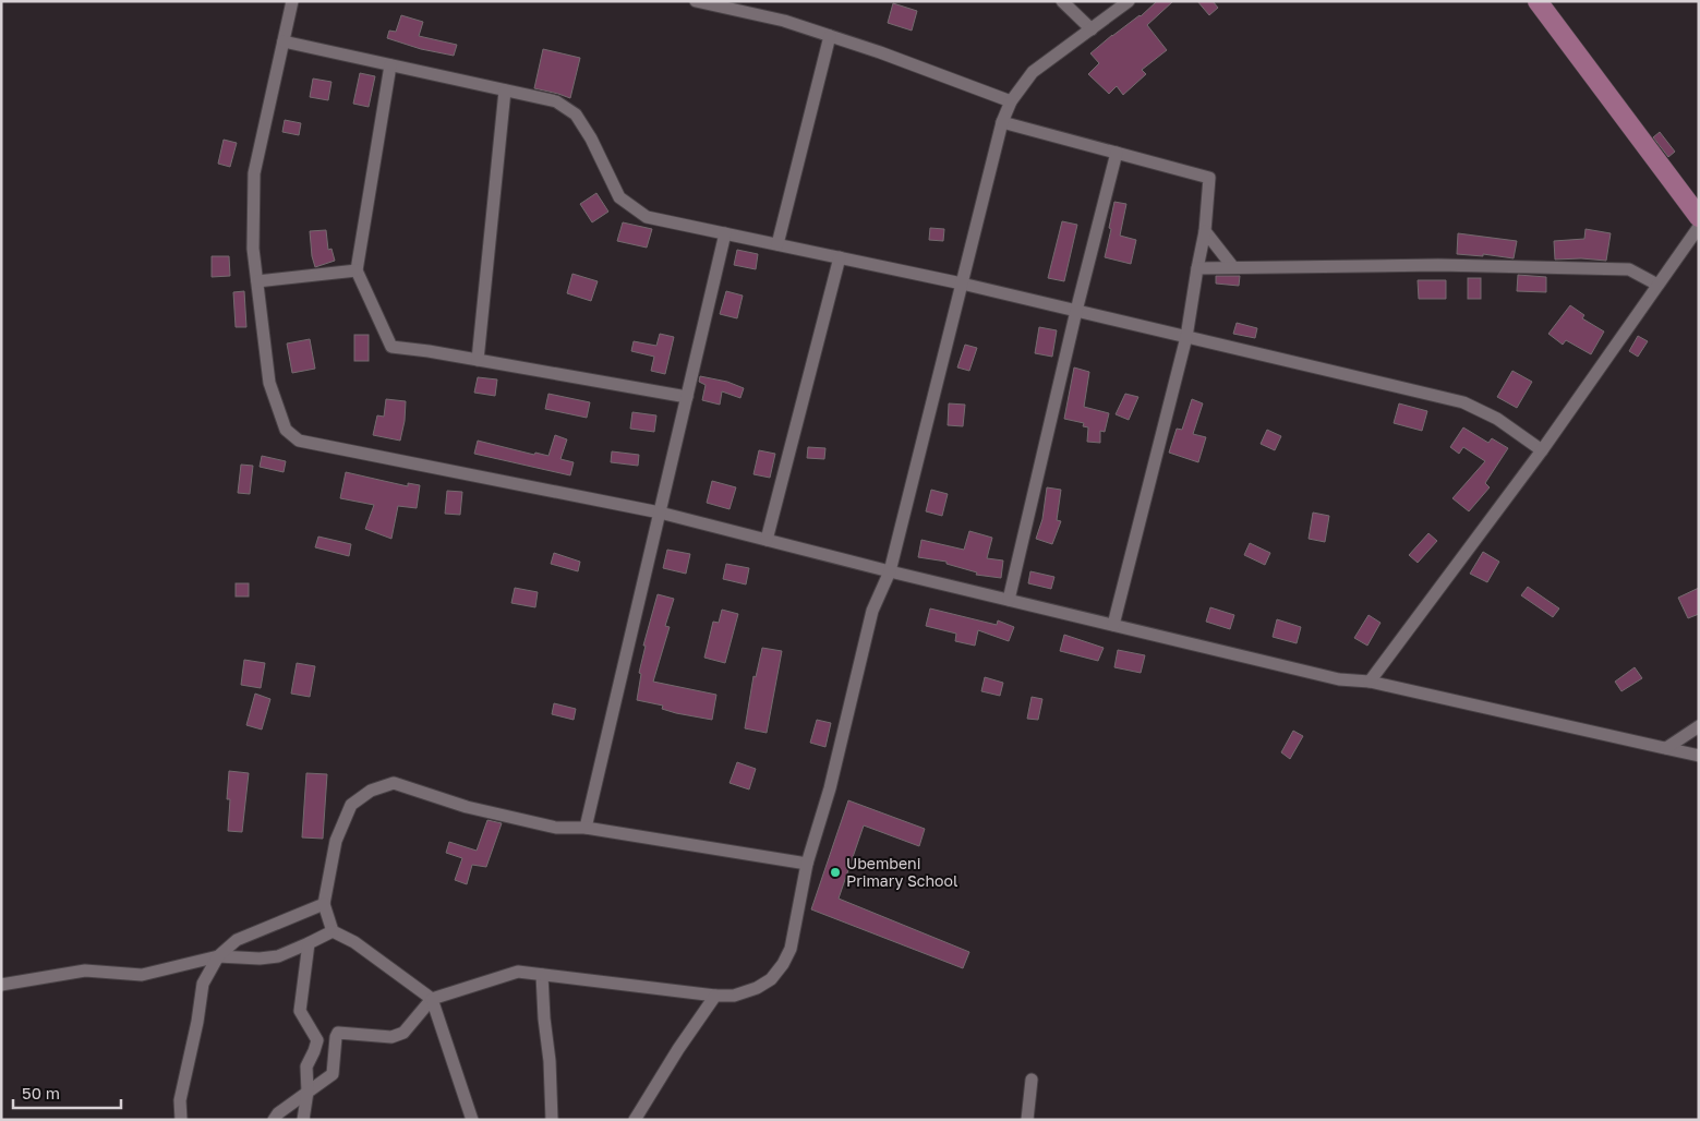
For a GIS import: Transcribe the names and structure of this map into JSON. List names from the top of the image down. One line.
{"places":["Ubembeni Primary School"],"scale_bar":"50 m"}
